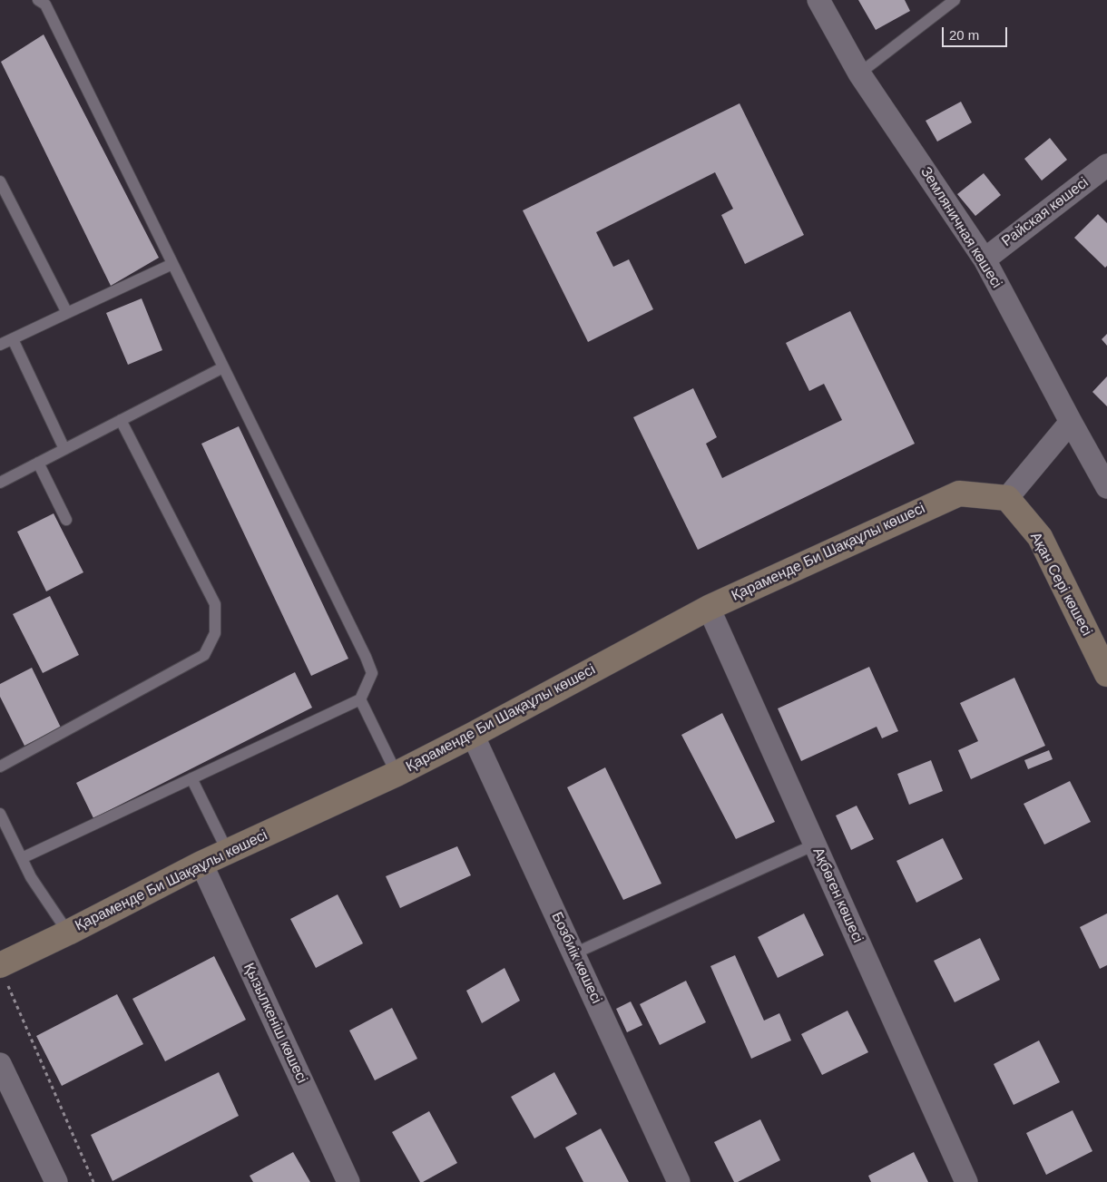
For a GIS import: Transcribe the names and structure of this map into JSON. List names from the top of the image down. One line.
{"streets":{"street":["Райская көшесі","Земляничная көшесі","Қараменде Би Шақаұлы көшесі","Ақан Сері көшесі","Ақбөген көшесі","Бозбиік көшесі","Қызылкеніш көшесі"]},"crossings":[["Райская көшесі","Земляничная көшесі"],["Қараменде Би Шақаұлы көшесі","Ақан Сері көшесі"],["Қараменде Би Шақаұлы көшесі","Ақбөген көшесі"],["Қараменде Би Шақаұлы көшесі","Бозбиік көшесі"],["Қараменде Би Шақаұлы көшесі","Қызылкеніш көшесі"]],"scale_bar":"20 m"}
